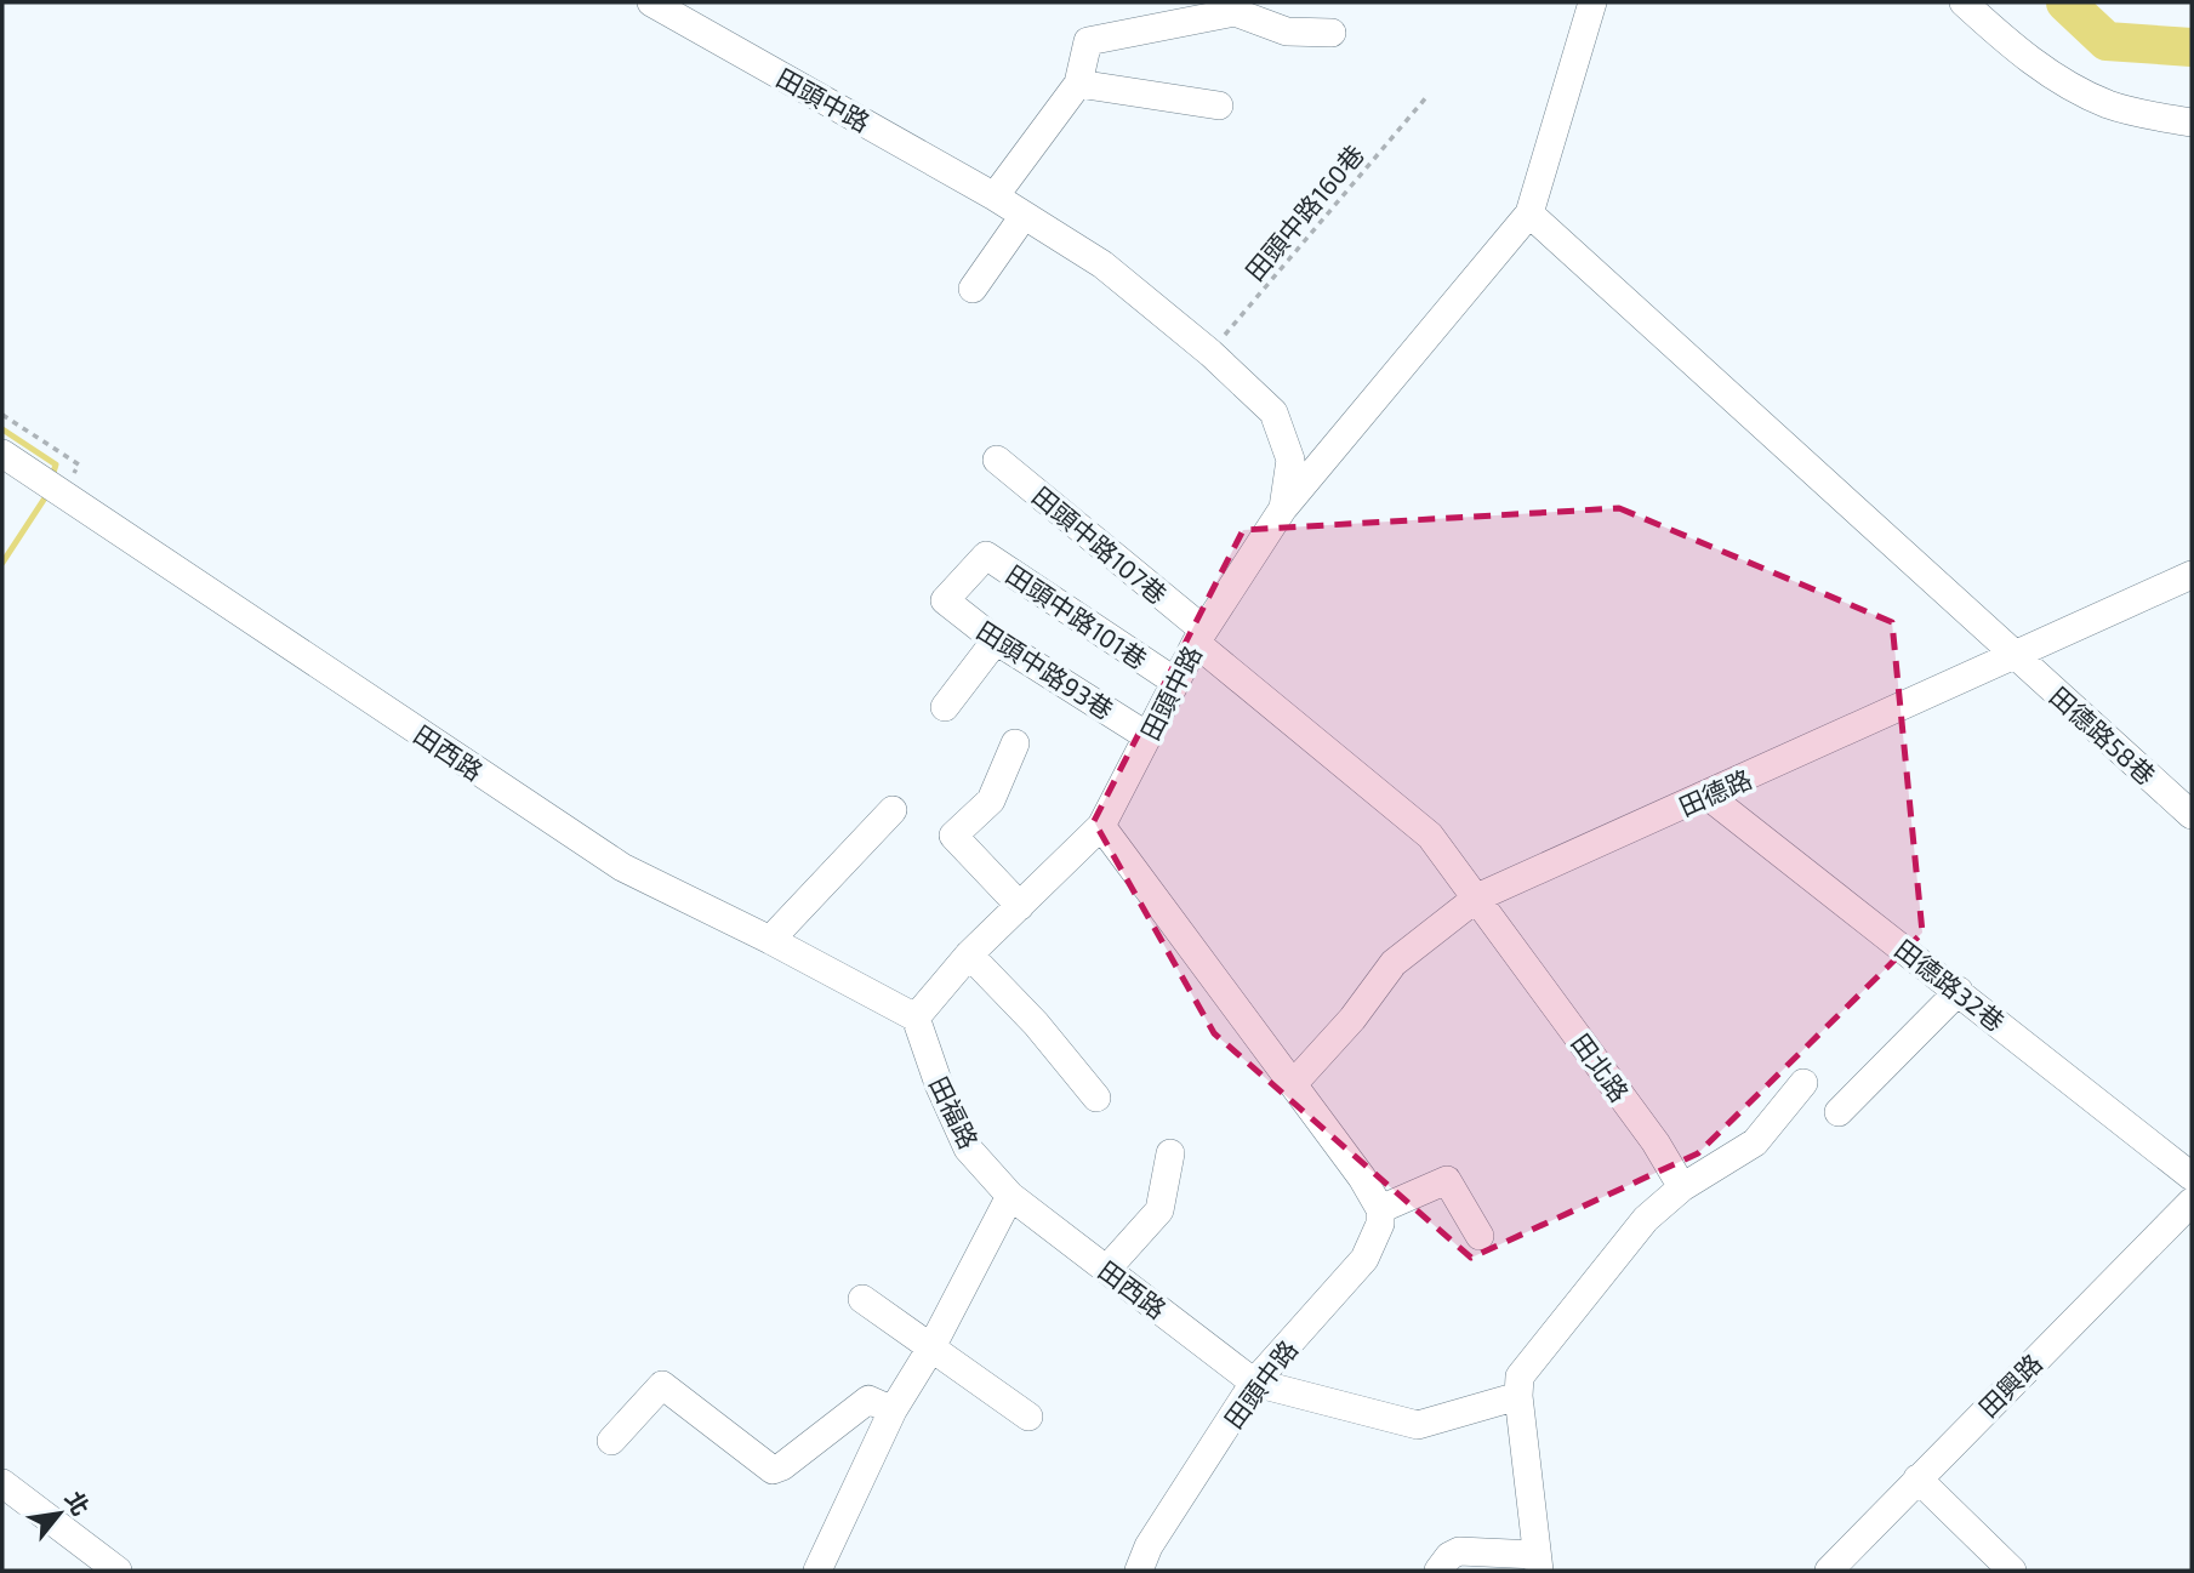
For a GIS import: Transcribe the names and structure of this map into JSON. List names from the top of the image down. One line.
{"streets":{"street":["田頭中路","田頭中路107巷","田頭中路101巷","田頭中路93巷","田德路58巷","田西路","田德路","田德路32巷","田北路","田福路","田興路"],"path":["田頭中路160巷"]},"crossings":[["田頭中路","田頭中路160巷"],["田頭中路","田頭中路107巷"],["田頭中路","田頭中路101巷"],["田頭中路","田頭中路93巷"],["田頭中路","田西路"],["田頭中路","田北路"],["田頭中路107巷","田北路"],["田頭中路101巷","田頭中路93巷"],["田德路58巷","田德路"],["田西路","田福路"],["田德路","田德路32巷"],["田德路","田北路"]],"north":"top right"}
